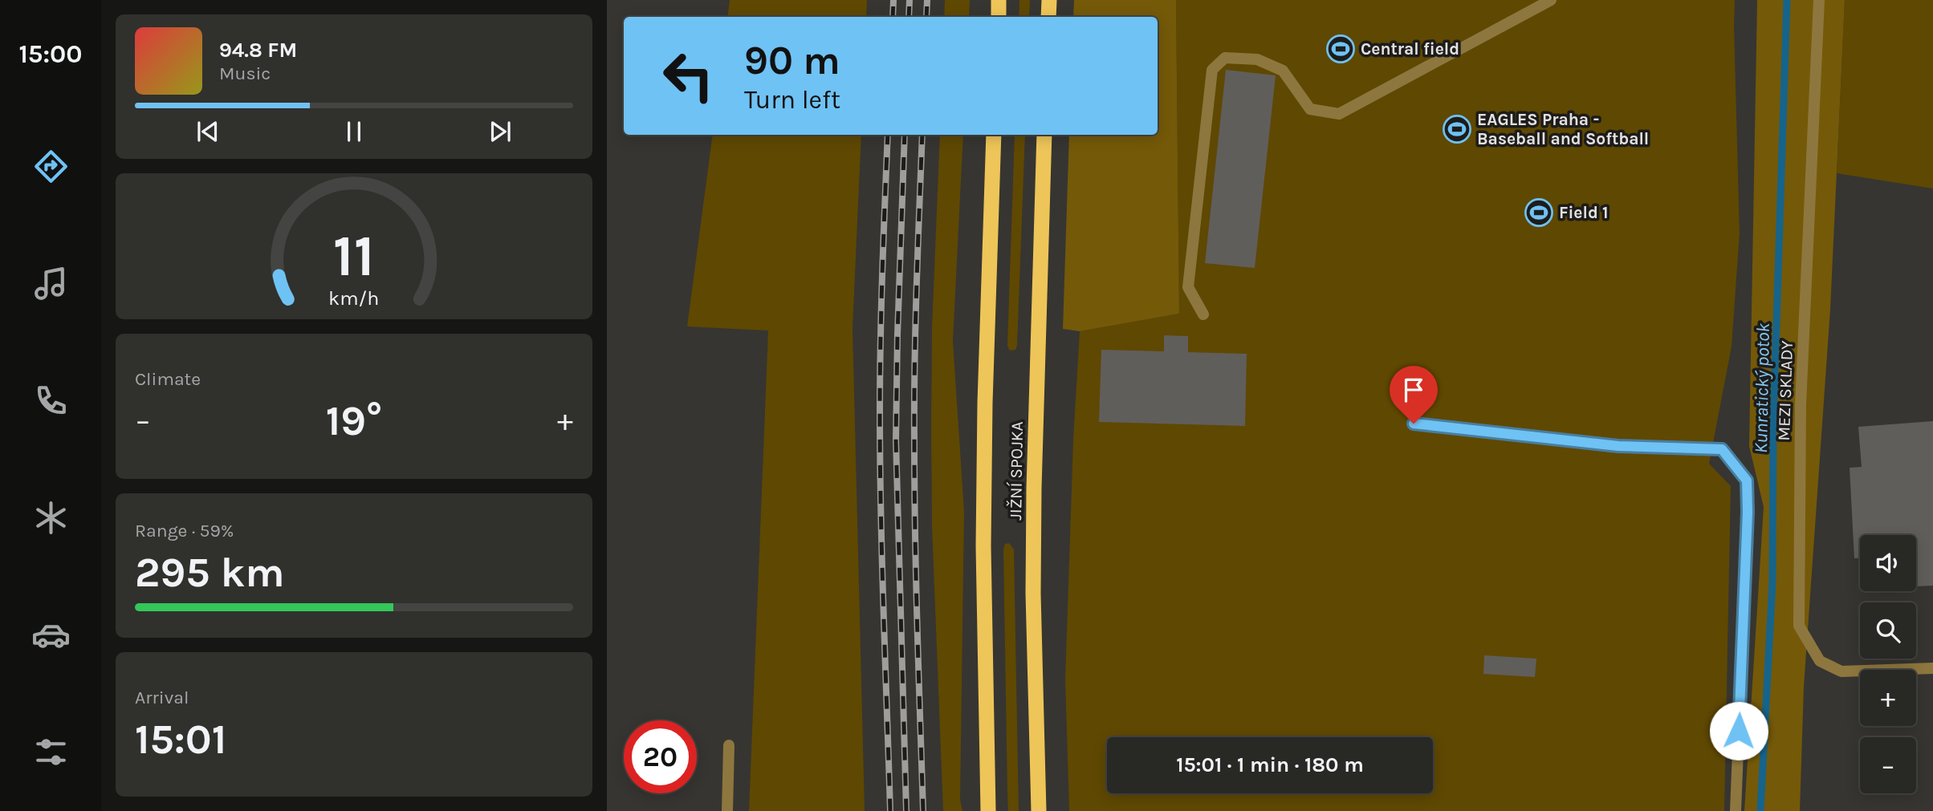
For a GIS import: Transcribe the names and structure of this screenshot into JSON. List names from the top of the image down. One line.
{"streets":{"highway":["JIŽNÍ SPOJKA"],"street":["MEZI SKLADY"]},"water":["Kunratický potok"],"places":{"sports":["Central field","EAGLES Praha - Baseball and Softball","Field 1"]},"page":{"tabs":"15:00","turn":["90 m","Turn left"],"song":["94.8 FM","Music"],"tile":["Climate",["Range · 59%","295 km"],["Arrival","15:01"]],"heat":["−","19°","+"],"map_buttons":["+","−"],"limit":"20","trip":"15:01 · 1 min · 180 m","gauge":["11","km/h"]}}
